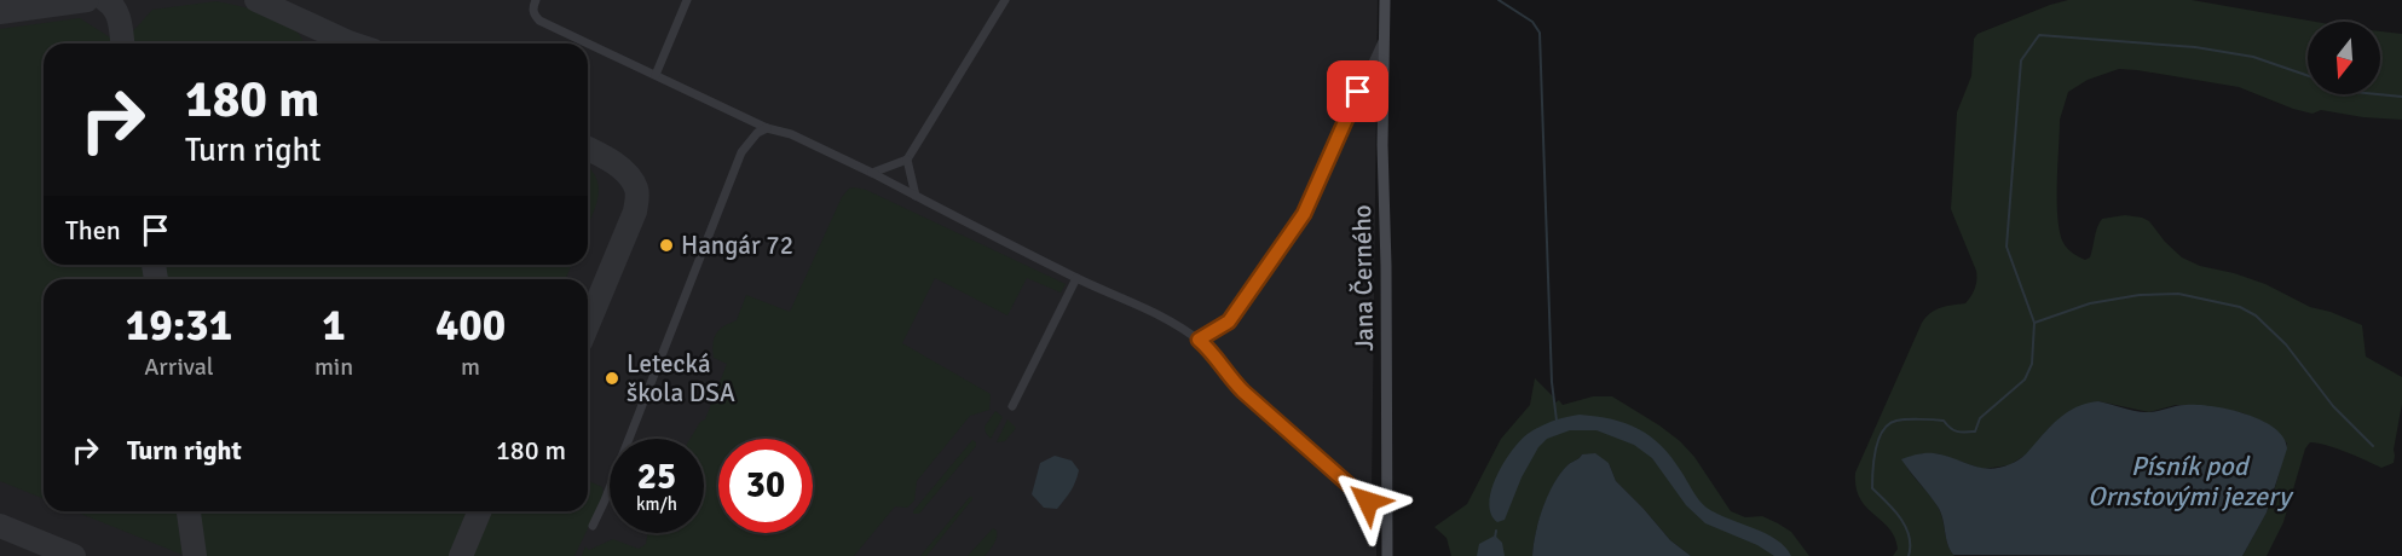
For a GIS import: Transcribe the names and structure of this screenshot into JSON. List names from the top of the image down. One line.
{"streets":{"street":["Jana Černého"]},"water":["Písník pod Ornstovými jezery"],"places":["Hangár 72","Letecká škola DSA"],"north":"bottom","page":{"turn":["180 m","Turn right"],"then":"Then","eta":["19:31","Arrival","1","min","400","m"],"list":[{"name":"Turn right","value":"180 m"}],"speed":"25 km/h","limit":"30"}}
